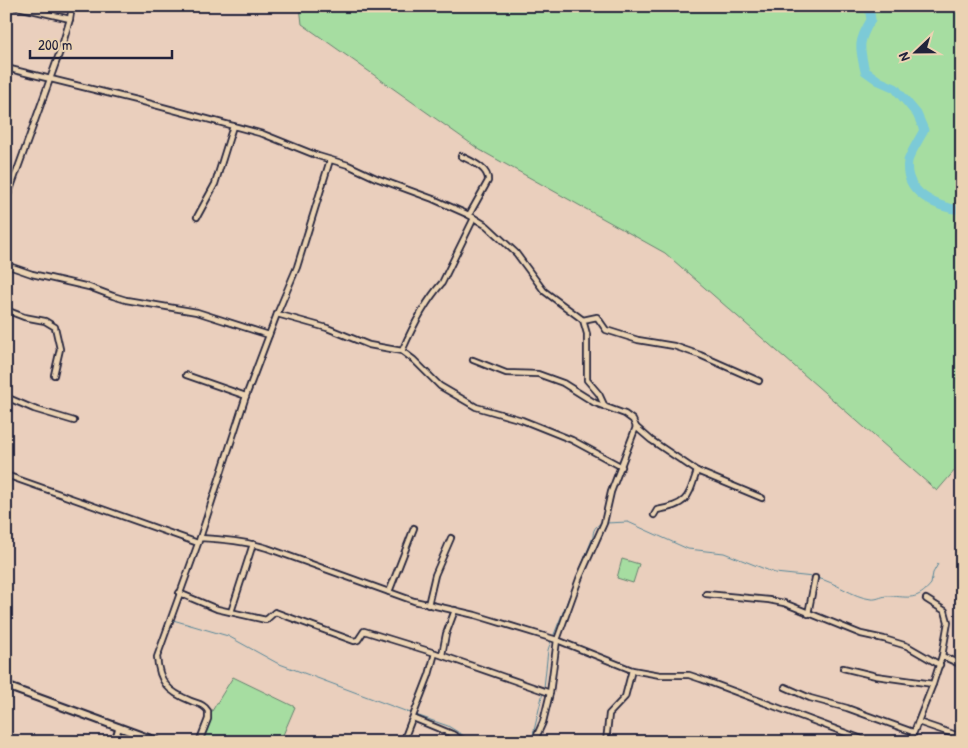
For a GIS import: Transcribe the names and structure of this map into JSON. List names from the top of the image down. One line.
{"scale_bar":"200 m","north":"left"}
